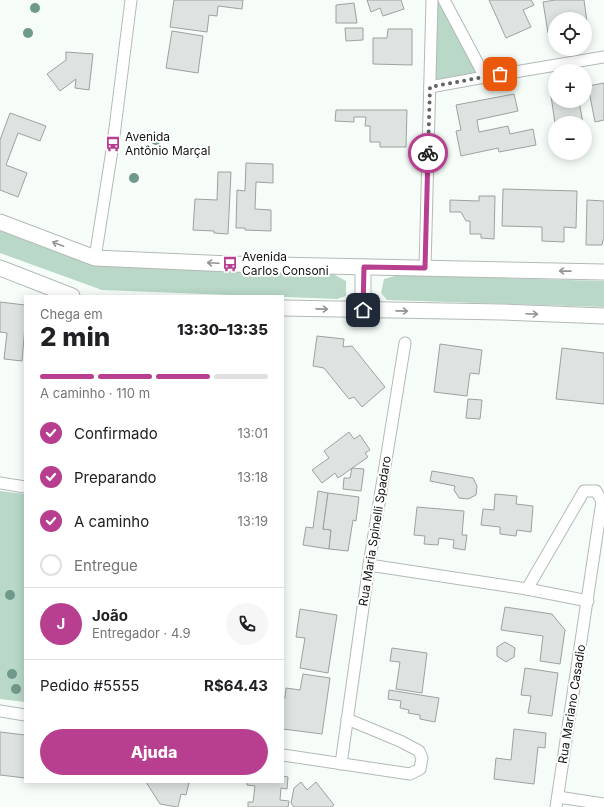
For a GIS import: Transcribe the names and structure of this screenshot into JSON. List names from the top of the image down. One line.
{"streets":{"street":["Rua Maria Spinelli Spadaro","Rua Mariano Casadio"]},"places":{"bus stop":["Avenida Antônio Marçal","Avenida Carlos Consoni"]},"page":{"map_buttons":["+","−"],"heading":["2 min","Chega em","13:30–13:35"],"panel":["João","Entregador · 4.9","Pedido #5555","R$64.43"],"bar":"A caminho · 110 m","list":[["Confirmado","13:01"],["Preparando","13:18"],["A caminho","13:19"],"Entregue"],"round":"J","buttons":"Ajuda"}}
